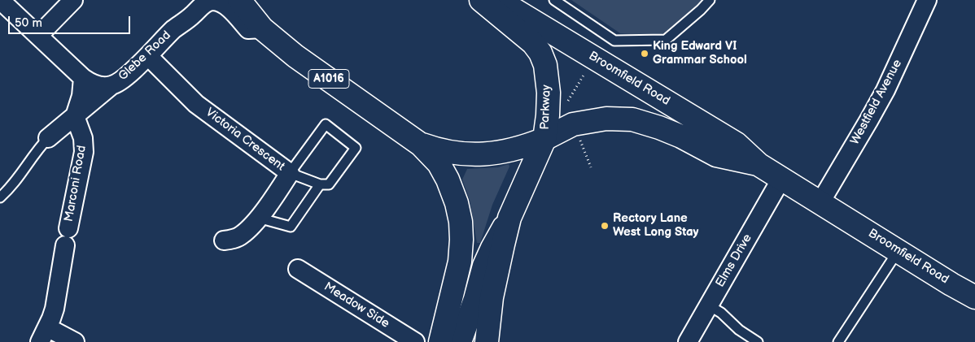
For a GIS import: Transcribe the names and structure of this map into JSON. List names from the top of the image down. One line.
{"streets":{"main road":["A1016","Broomfield Road","Parkway"],"street":["Glebe Road","Westfield Avenue","Victoria Crescent","Marconi Road","Elms Drive","Meadow Side"]},"crossings":[["Glebe Road","Parkway"],["Glebe Road","Victoria Crescent"],["Broomfield Road","Westfield Avenue"],["Broomfield Road","Parkway"],["Broomfield Road","Elms Drive"]],"places":["King Edward VI Grammar School","Rectory Lane West Long Stay"],"scale_bar":"50 m"}
